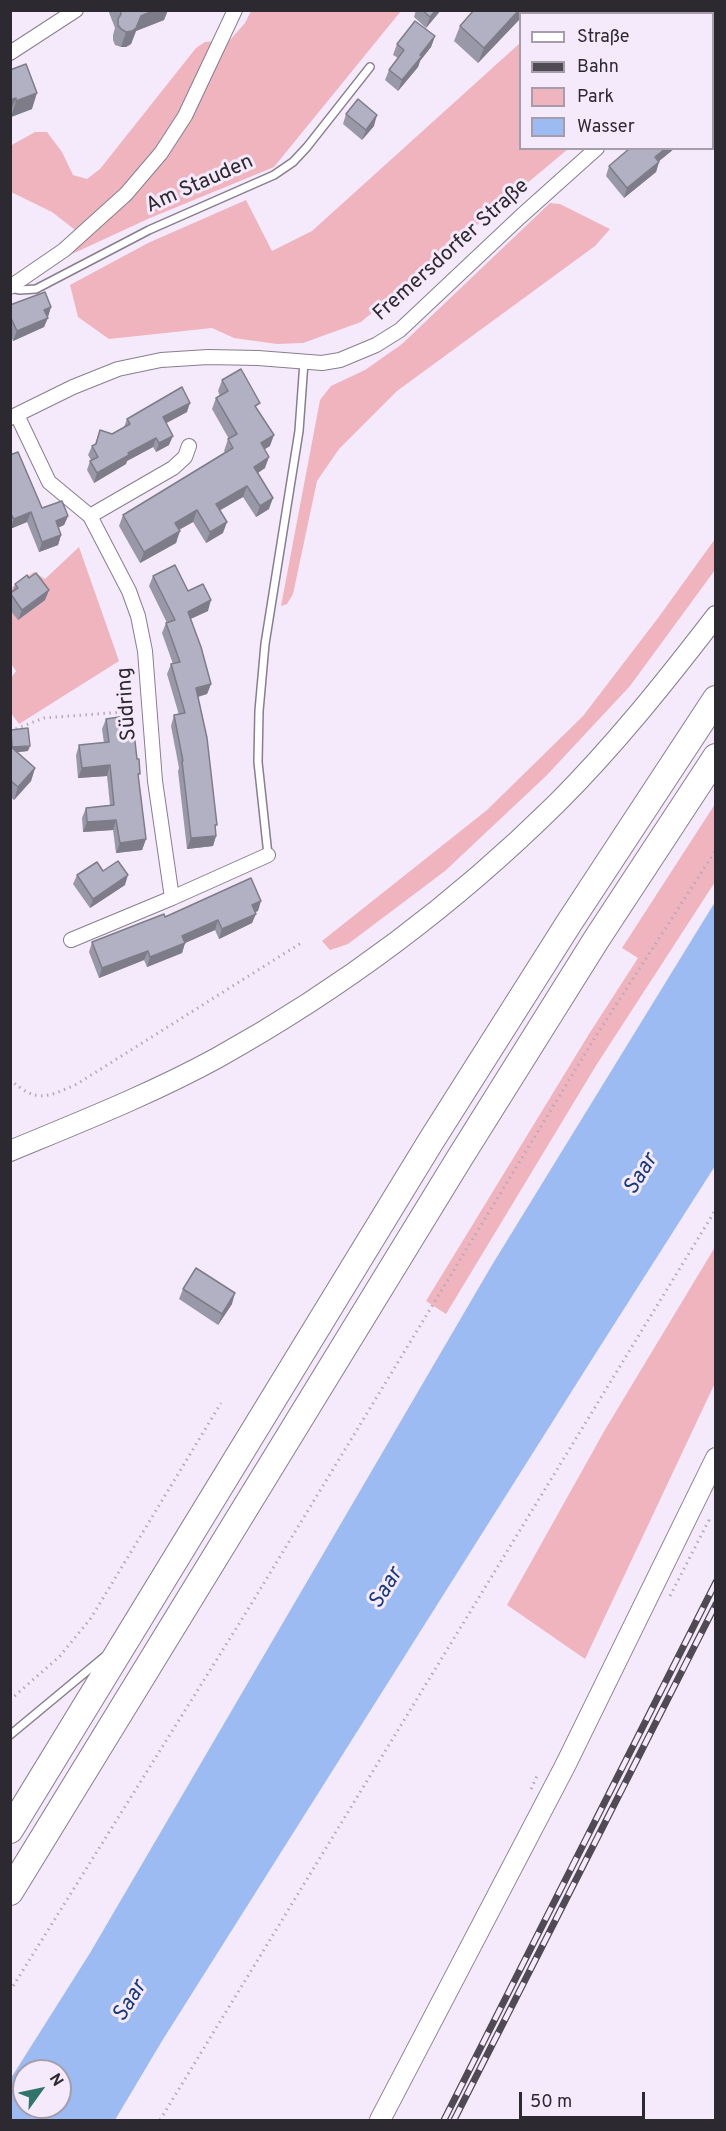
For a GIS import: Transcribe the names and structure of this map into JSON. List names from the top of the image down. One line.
{"streets":{"street":["Am Stauden","Fremersdorfer Straße","Südring"]},"crossings":[["Fremersdorfer Straße","Südring"]],"water":["Saar"],"legend":["Straße","Bahn","Park","Wasser"],"scale_bar":"50 m","north":"top right"}
